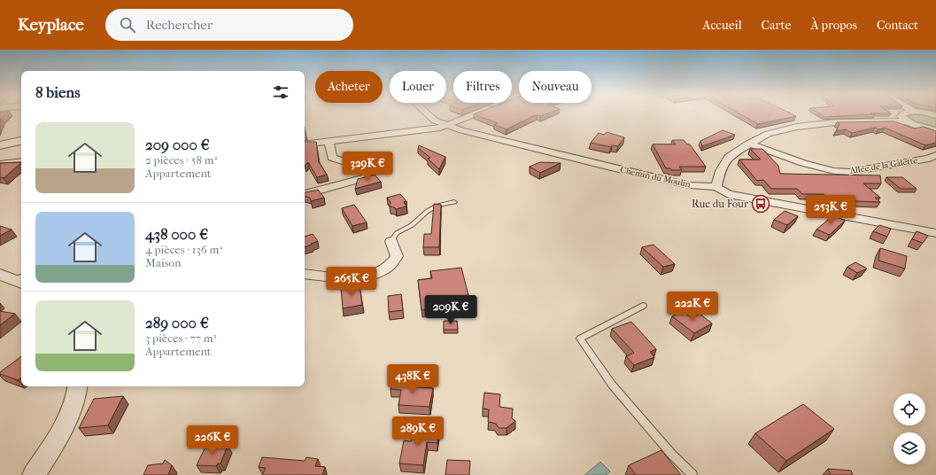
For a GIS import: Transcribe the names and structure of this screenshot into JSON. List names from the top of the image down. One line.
{"streets":{"street":["Allée de la Galette","Chemin du Moulin"]},"places":{"bus stop":["Rue du Four"]},"page":{"header":"Keyplace","search":"Rechercher","nav":["Accueil","Carte","À propos","Contact"],"chip":["Acheter","Louer","Filtres","Nouveau"],"heading":"8 biens","list":[{"name":"209 000 €","note":"2 pièces · 58 m² · Appartement"},{"name":"438 000 €","note":"4 pièces · 136 m² · Maison"},{"name":"289 000 €","note":"3 pièces · 77 m² · Appartement"}],"price":["329K €","253K €","265K €","222K €","209K €","438K €","289K €","226K €"]}}
